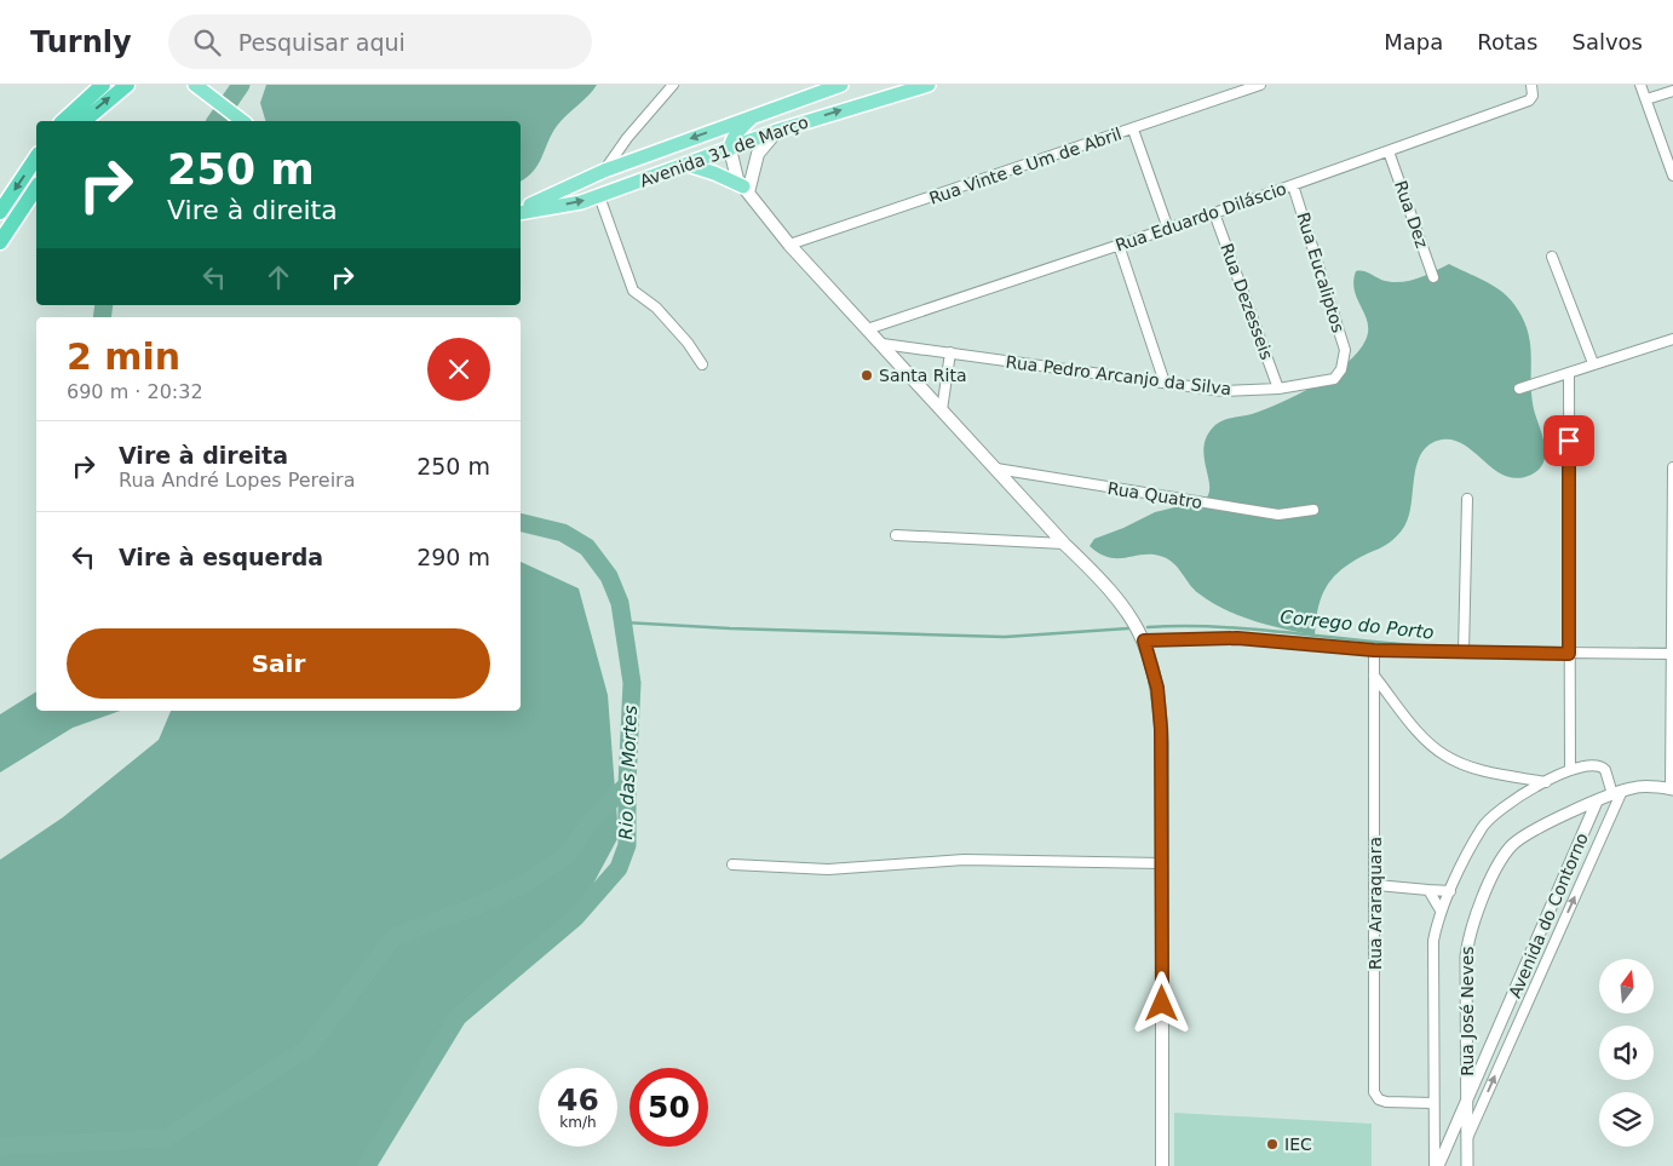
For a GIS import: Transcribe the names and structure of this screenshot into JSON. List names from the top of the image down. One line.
{"streets":{"main road":["Avenida 31 de Março"],"street":["Rua Vinte e Um de Abril","Rua Dez","Rua Eduardo Diláscio","Rua Eucaliptos","Rua Dezesseis","Rua Pedro Arcanjo da Silva","Rua Quatro","Rua Araraquara","Avenida do Contorno","Rua José Neves"]},"crossings":[["Rua Dez","Rua Eduardo Diláscio"],["Rua Eduardo Diláscio","Rua Eucaliptos"],["Rua Eduardo Diláscio","Rua Dezesseis"],["Rua Eucaliptos","Rua Pedro Arcanjo da Silva"],["Rua Dezesseis","Rua Pedro Arcanjo da Silva"],["Avenida do Contorno","Rua José Neves"]],"water":["Corrego do Porto","Rio das Mortes"],"places":["Santa Rita","IEC"],"north":"top","page":{"header":"Turnly","search":"Pesquisar aqui","nav":["Mapa","Rotas","Salvos"],"turn":["250 m","Vire à direita"],"heading":["2 min","690 m · 20:32"],"list":[{"name":"Vire à direita","note":"Rua André Lopes Pereira","value":"250 m"},{"name":"Vire à esquerda","value":"290 m"}],"buttons":"Sair","speed":"46 km/h","limit":"50"}}
